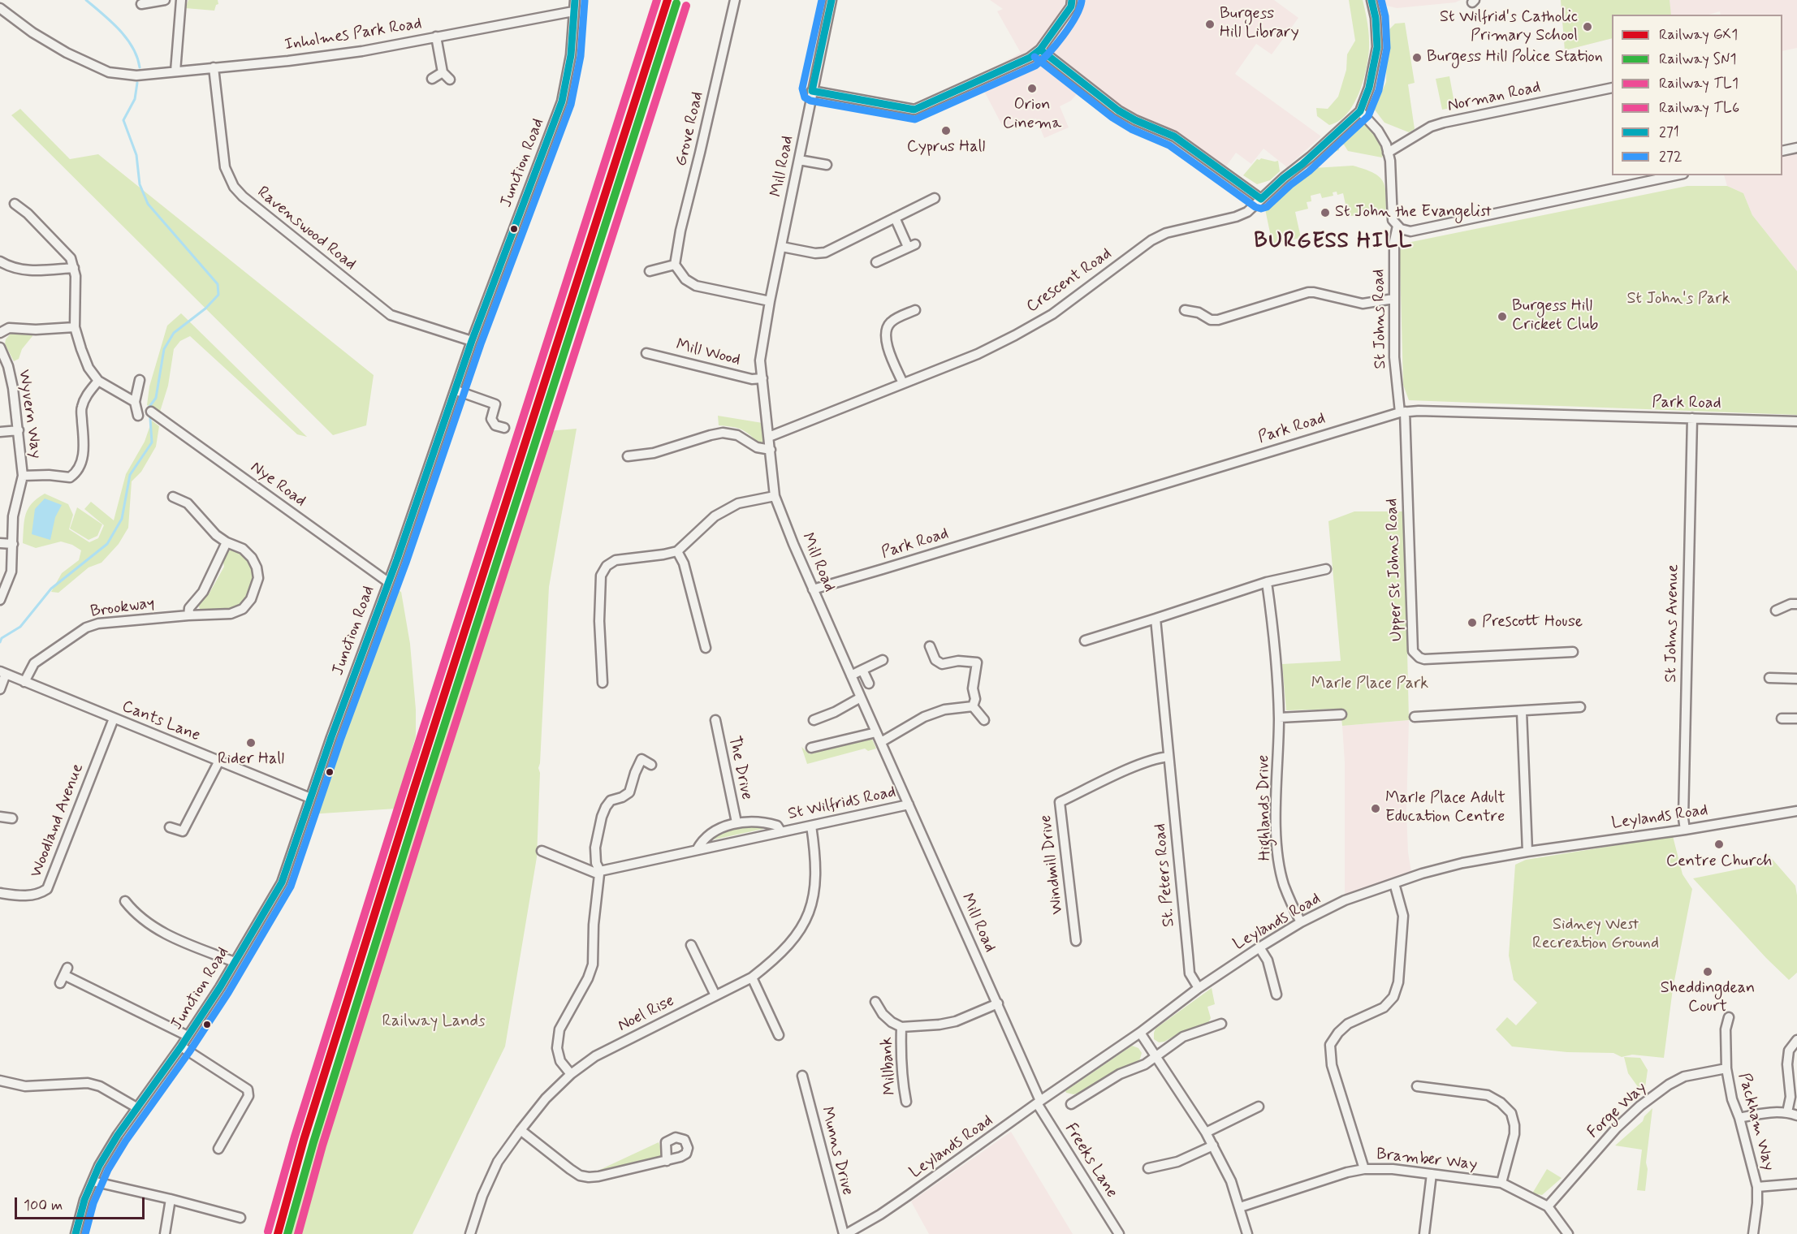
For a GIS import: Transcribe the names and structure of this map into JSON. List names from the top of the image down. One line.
{"streets":{"street":["Inholmes Park Road","Norman Road","Grove Road","Junction Road","Mill Road","Ravenswood Road","Crescent Road","St Johns Road","Mill Wood","Park Road","Wyvern Way","Nye Road","Upper St Johns Road","Brookway","St Johns Avenue","Cants Lane","The Drive","St Wilfrids Road","Highlands Drive","Leylands Road","Woodland Avenue","Windmill Drive","St. Peters Road","Noel Rise","Millbank","Forge Way","Packham Way","Munns Drive","Bramber Way","Freeks Lane"]},"crossings":[["Inholmes Park Road","Junction Road"],["Inholmes Park Road","Ravenswood Road"],["Junction Road","Ravenswood Road"],["Junction Road","Nye Road"],["Junction Road","Cants Lane"],["Mill Road","Crescent Road"],["Mill Road","Mill Wood"],["Mill Road","Park Road"],["Mill Road","St Wilfrids Road"],["Mill Road","Leylands Road"],["Mill Road","Millbank"],["Mill Road","Freeks Lane"],["St Johns Road","Park Road"],["St Johns Road","Upper St Johns Road"],["Park Road","Upper St Johns Road"],["Park Road","St Johns Avenue"],["Brookway","Cants Lane"],["St Johns Avenue","Leylands Road"],["Cants Lane","Woodland Avenue"],["The Drive","St Wilfrids Road"],["St Wilfrids Road","Noel Rise"],["Highlands Drive","Leylands Road"],["Leylands Road","St. Peters Road"],["Leylands Road","Munns Drive"],["Leylands Road","Freeks Lane"],["Windmill Drive","St. Peters Road"],["Forge Way","Packham Way"],["Forge Way","Bramber Way"]],"districts":["BURGESS HILL"],"parks":["St John's Park","Marle Place Park","Sidney West Recreation Ground","Railway Lands"],"places":["Burgess Hill Library","St Wilfrid's Catholic Primary School","Burgess Hill Police Station","Orion Cinema","Cyprus Hall","St John the Evangelist","Burgess Hill Cricket Club","Prescott House","Rider Hall","Marle Place Adult Education Centre","Centre Church","Sheddingdean Court"],"lines":["rail line GX1","rail line TL1","transit line 271","transit line 272","rail line SN1","rail line TL6"],"legend":["Railway GX1","Railway SN1","Railway TL1","Railway TL6","271","272"],"scale_bar":"100 m"}
